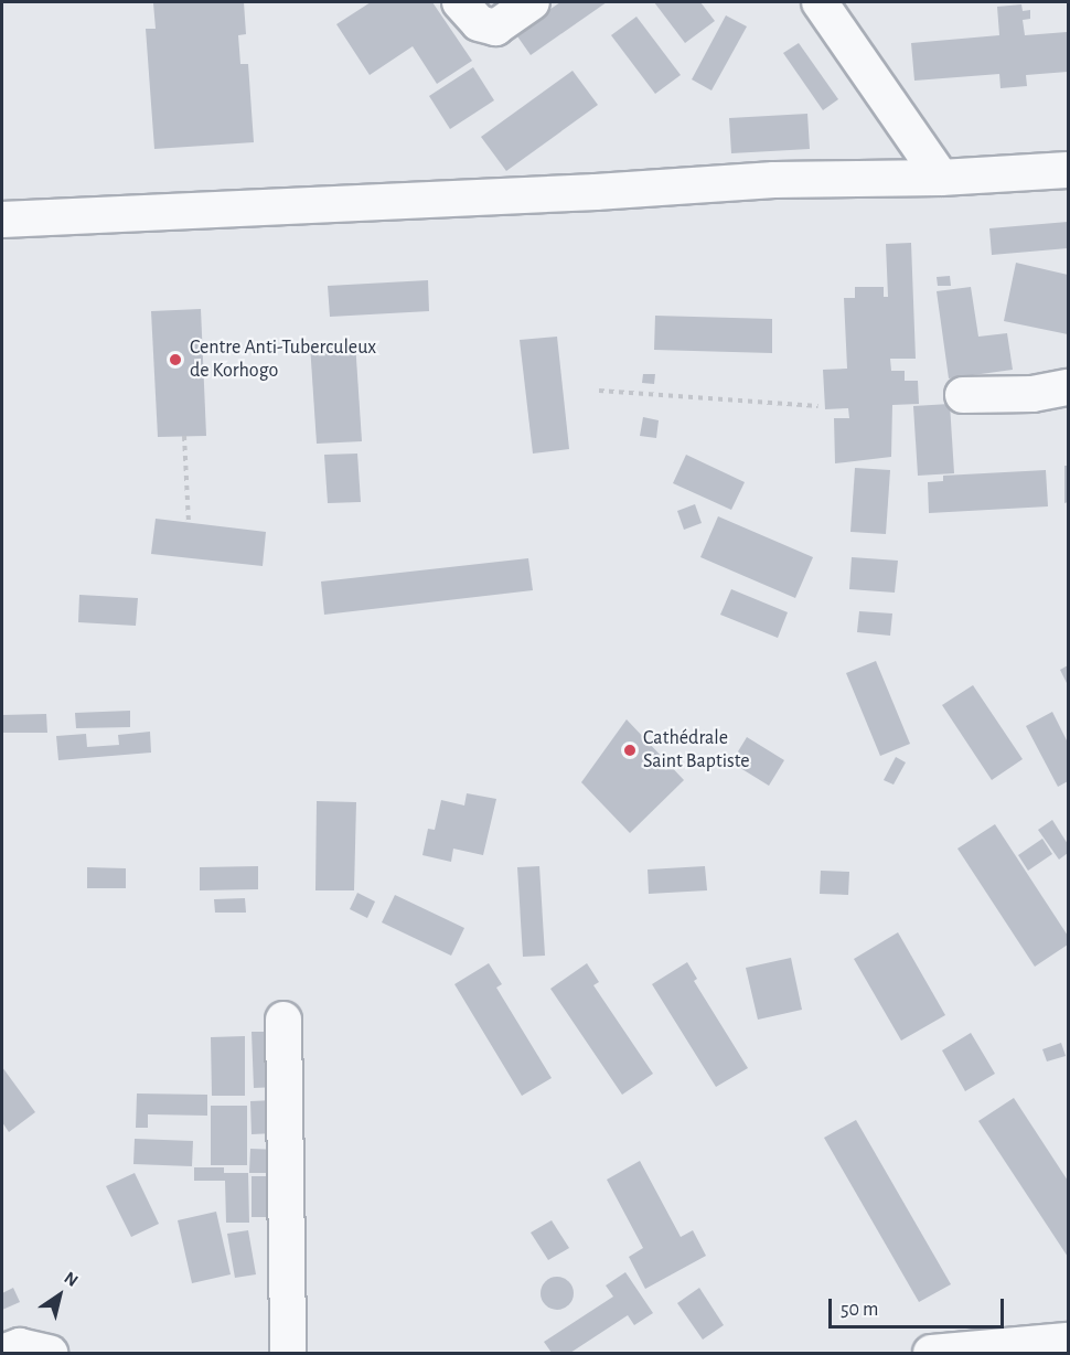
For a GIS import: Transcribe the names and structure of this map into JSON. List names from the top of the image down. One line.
{"places":["Centre Anti-Tuberculeux de Korhogo","Cathédrale Saint Baptiste"],"scale_bar":"50 m","north":"top right"}
